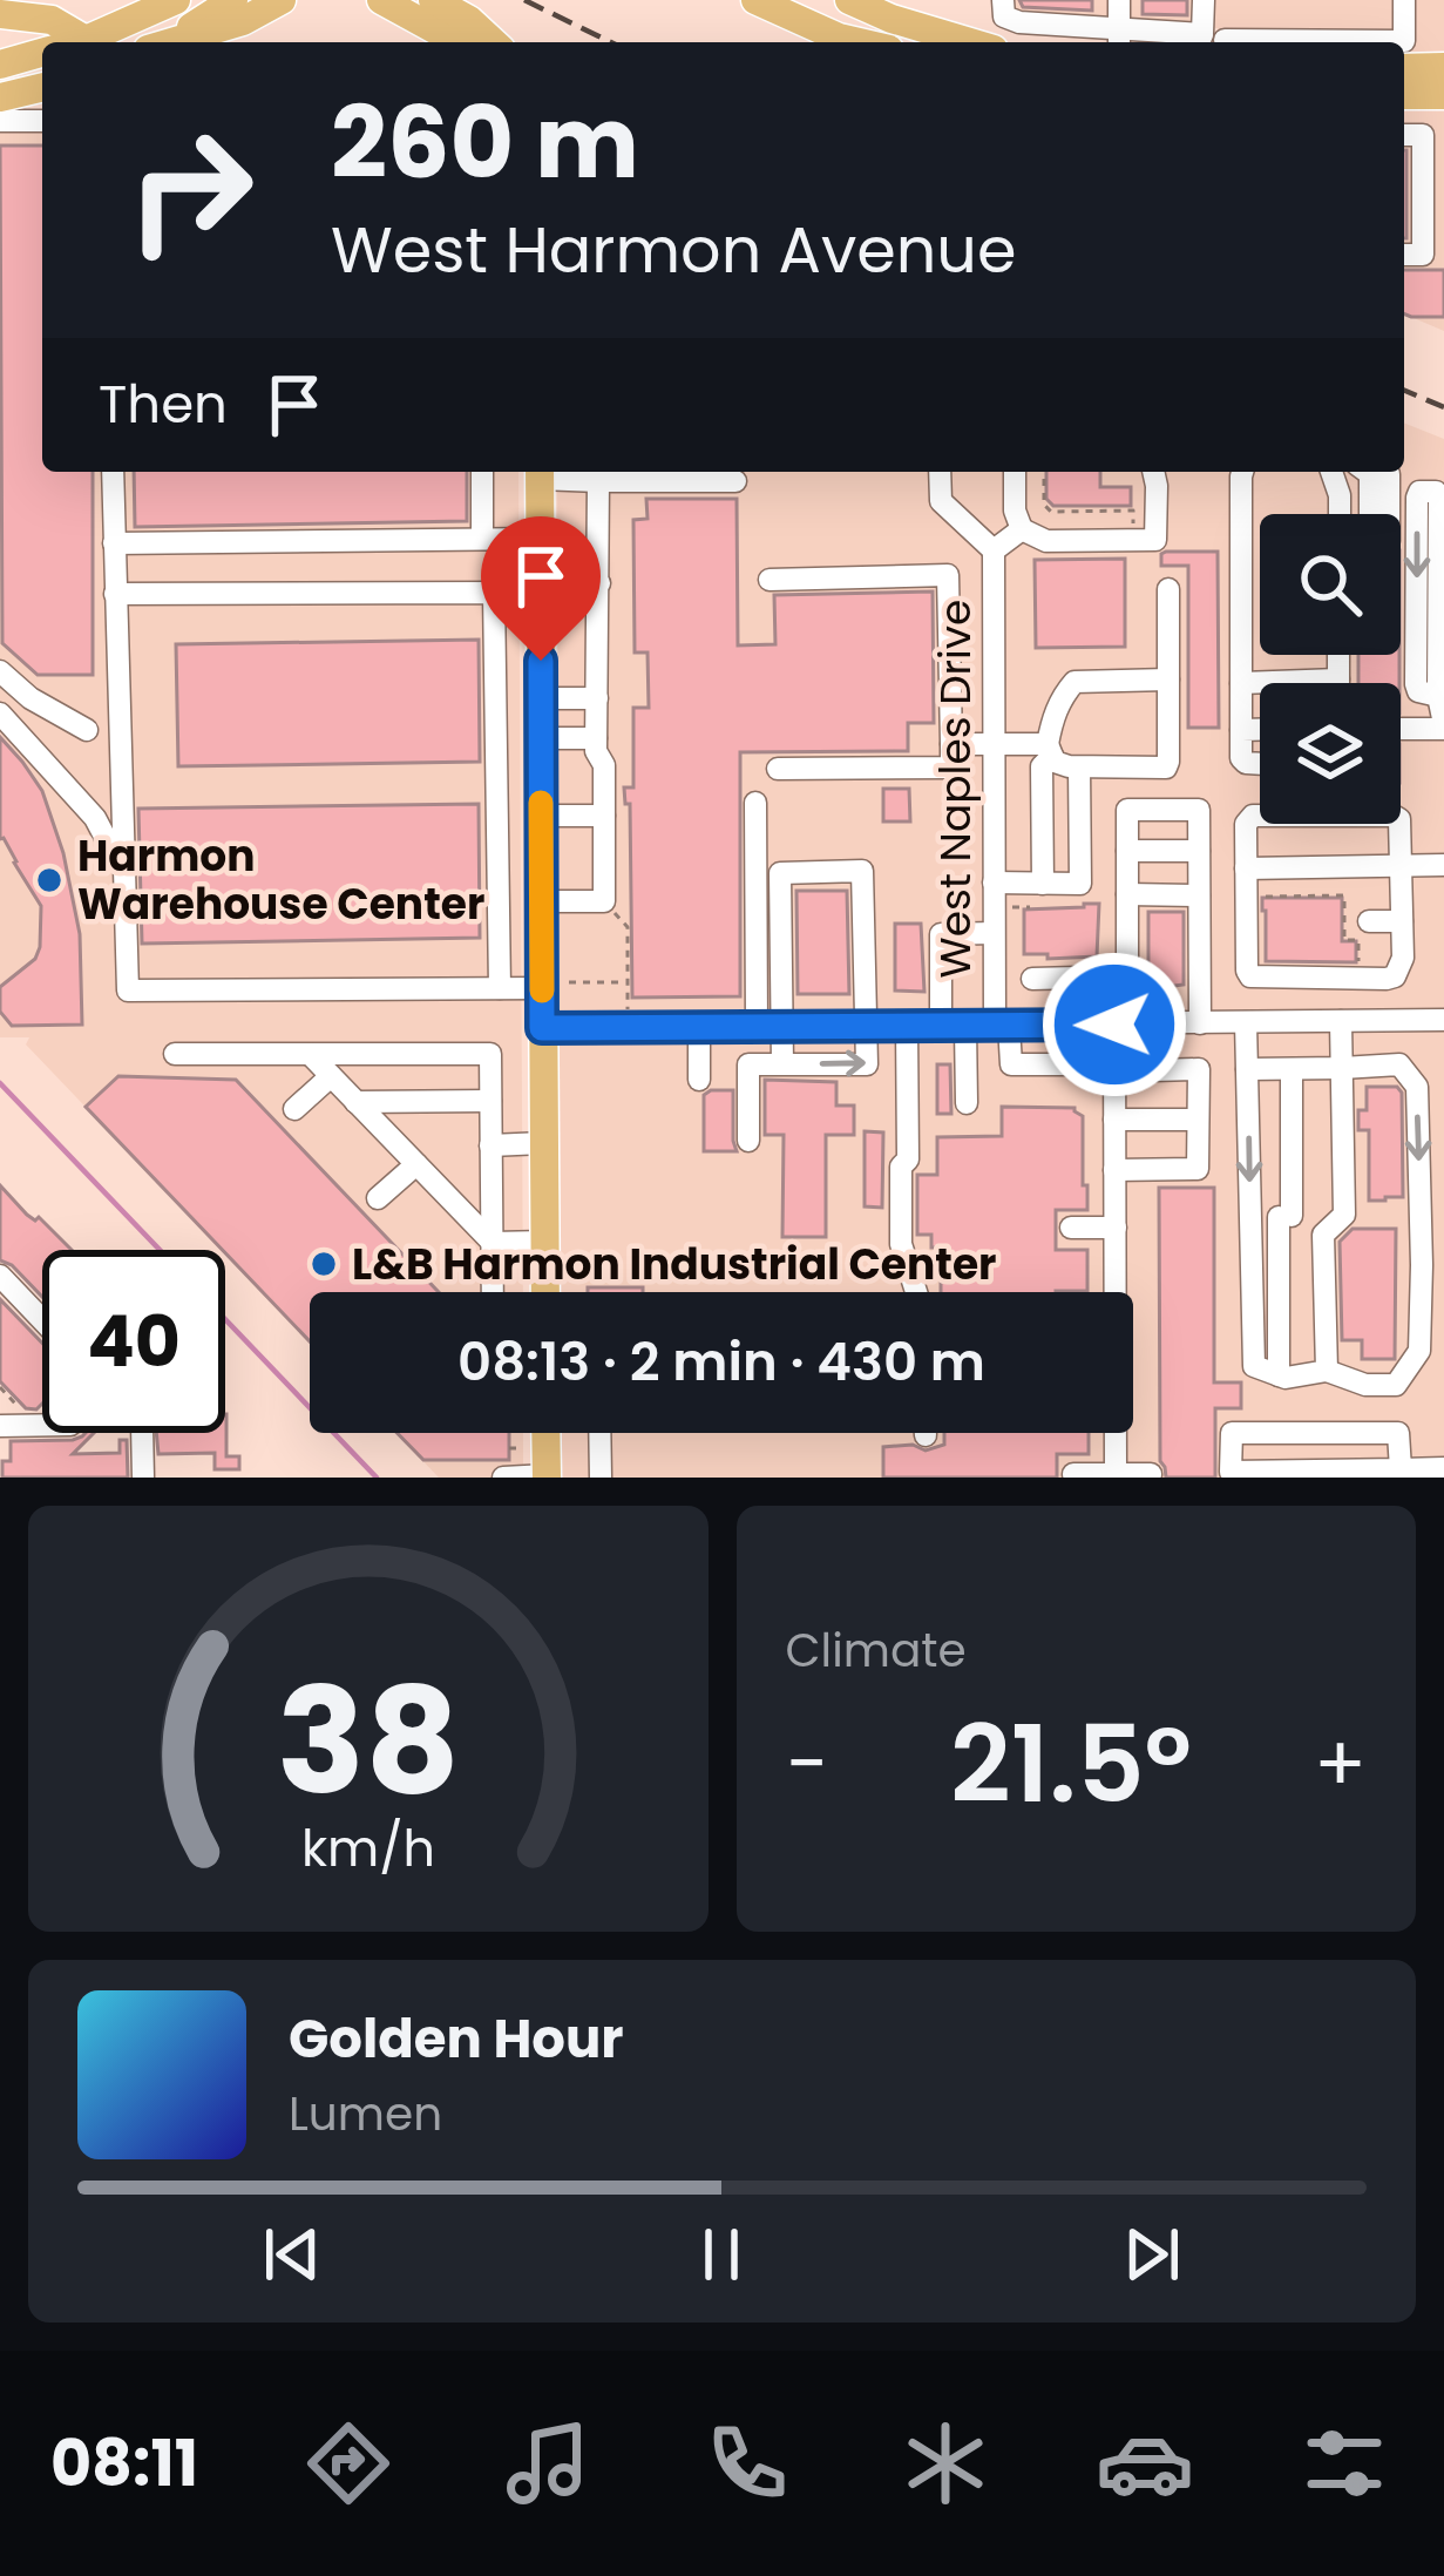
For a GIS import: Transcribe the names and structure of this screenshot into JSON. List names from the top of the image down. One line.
{"streets":{"street":["West Naples Drive"]},"places":["Harmon Warehouse Center","L&B Harmon Industrial Center"],"page":{"turn":["260 m","West Harmon Avenue"],"then":"Then","limit":"40","trip":"08:13 · 2 min · 430 m","tile":"Climate","heat":["−","21.5°","+"],"song":["Golden Hour","Lumen"],"tabs":"08:11","gauge":["38","km/h"]}}
